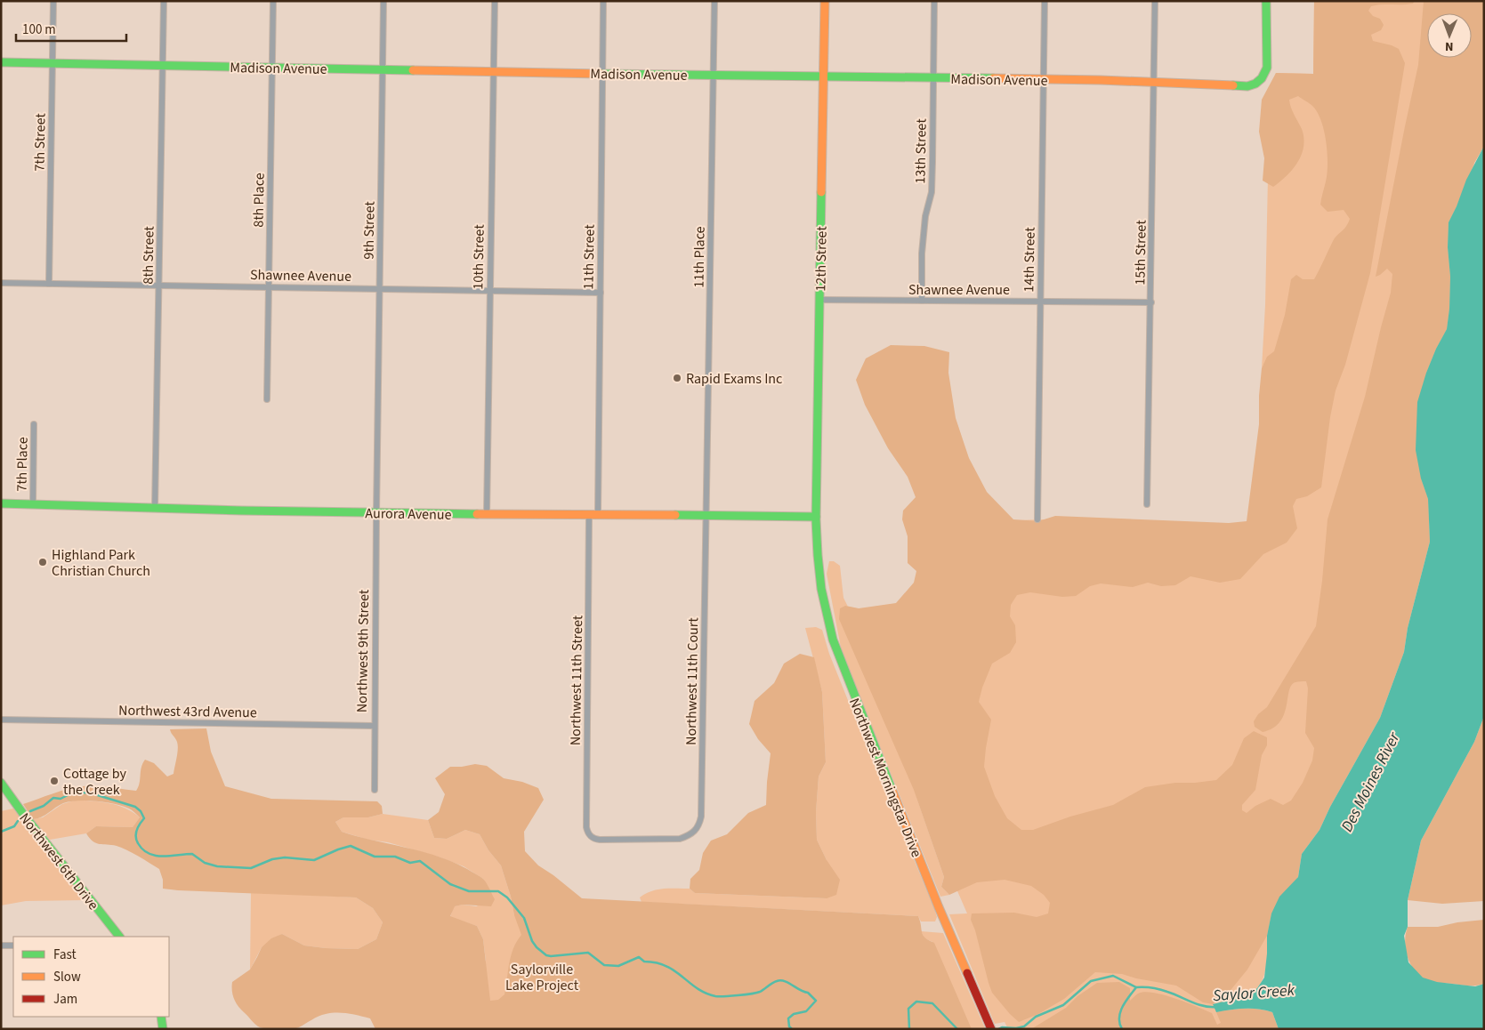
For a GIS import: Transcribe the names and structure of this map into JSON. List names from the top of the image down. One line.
{"streets":{"street":["Madison Avenue","7th Street","13th Street","8th Place","9th Street","15th Street","8th Street","10th Street","11th Street","11th Place","12th Street","14th Street","Shawnee Avenue","7th Place","Aurora Avenue","Northwest 9th Street","Northwest 11th Street","Northwest 11th Court","Northwest 43rd Avenue","Northwest Morningstar Drive","Northwest 6th Drive"]},"crossings":[["Madison Avenue","7th Street"],["Madison Avenue","13th Street"],["Madison Avenue","8th Place"],["Madison Avenue","9th Street"],["Madison Avenue","15th Street"],["Madison Avenue","8th Street"],["Madison Avenue","10th Street"],["Madison Avenue","11th Street"],["Madison Avenue","11th Place"],["Madison Avenue","12th Street"],["Madison Avenue","14th Street"],["7th Street","Shawnee Avenue"],["13th Street","Shawnee Avenue"],["8th Place","Shawnee Avenue"],["9th Street","Shawnee Avenue"],["9th Street","Aurora Avenue"],["9th Street","Northwest 9th Street"],["15th Street","Shawnee Avenue"],["8th Street","Shawnee Avenue"],["8th Street","Aurora Avenue"],["10th Street","Shawnee Avenue"],["10th Street","Aurora Avenue"],["11th Street","Shawnee Avenue"],["11th Street","Aurora Avenue"],["11th Street","Northwest 11th Street"],["11th Place","Aurora Avenue"],["11th Place","Northwest 11th Court"],["12th Street","Shawnee Avenue"],["12th Street","Aurora Avenue"],["12th Street","Northwest Morningstar Drive"],["14th Street","Shawnee Avenue"],["7th Place","Aurora Avenue"],["Aurora Avenue","Northwest 9th Street"],["Aurora Avenue","Northwest 11th Street"],["Aurora Avenue","Northwest 11th Court"],["Aurora Avenue","Northwest Morningstar Drive"],["Northwest 9th Street","Northwest 43rd Avenue"],["Northwest 11th Street","Northwest 11th Court"]],"water":["Des Moines River","Saylor Creek"],"parks":["Saylorville Lake Project"],"places":["Rapid Exams Inc","Highland Park Christian Church","Cottage by the Creek"],"legend":["Fast","Slow","Jam"],"scale_bar":"100 m","north":"bottom"}
